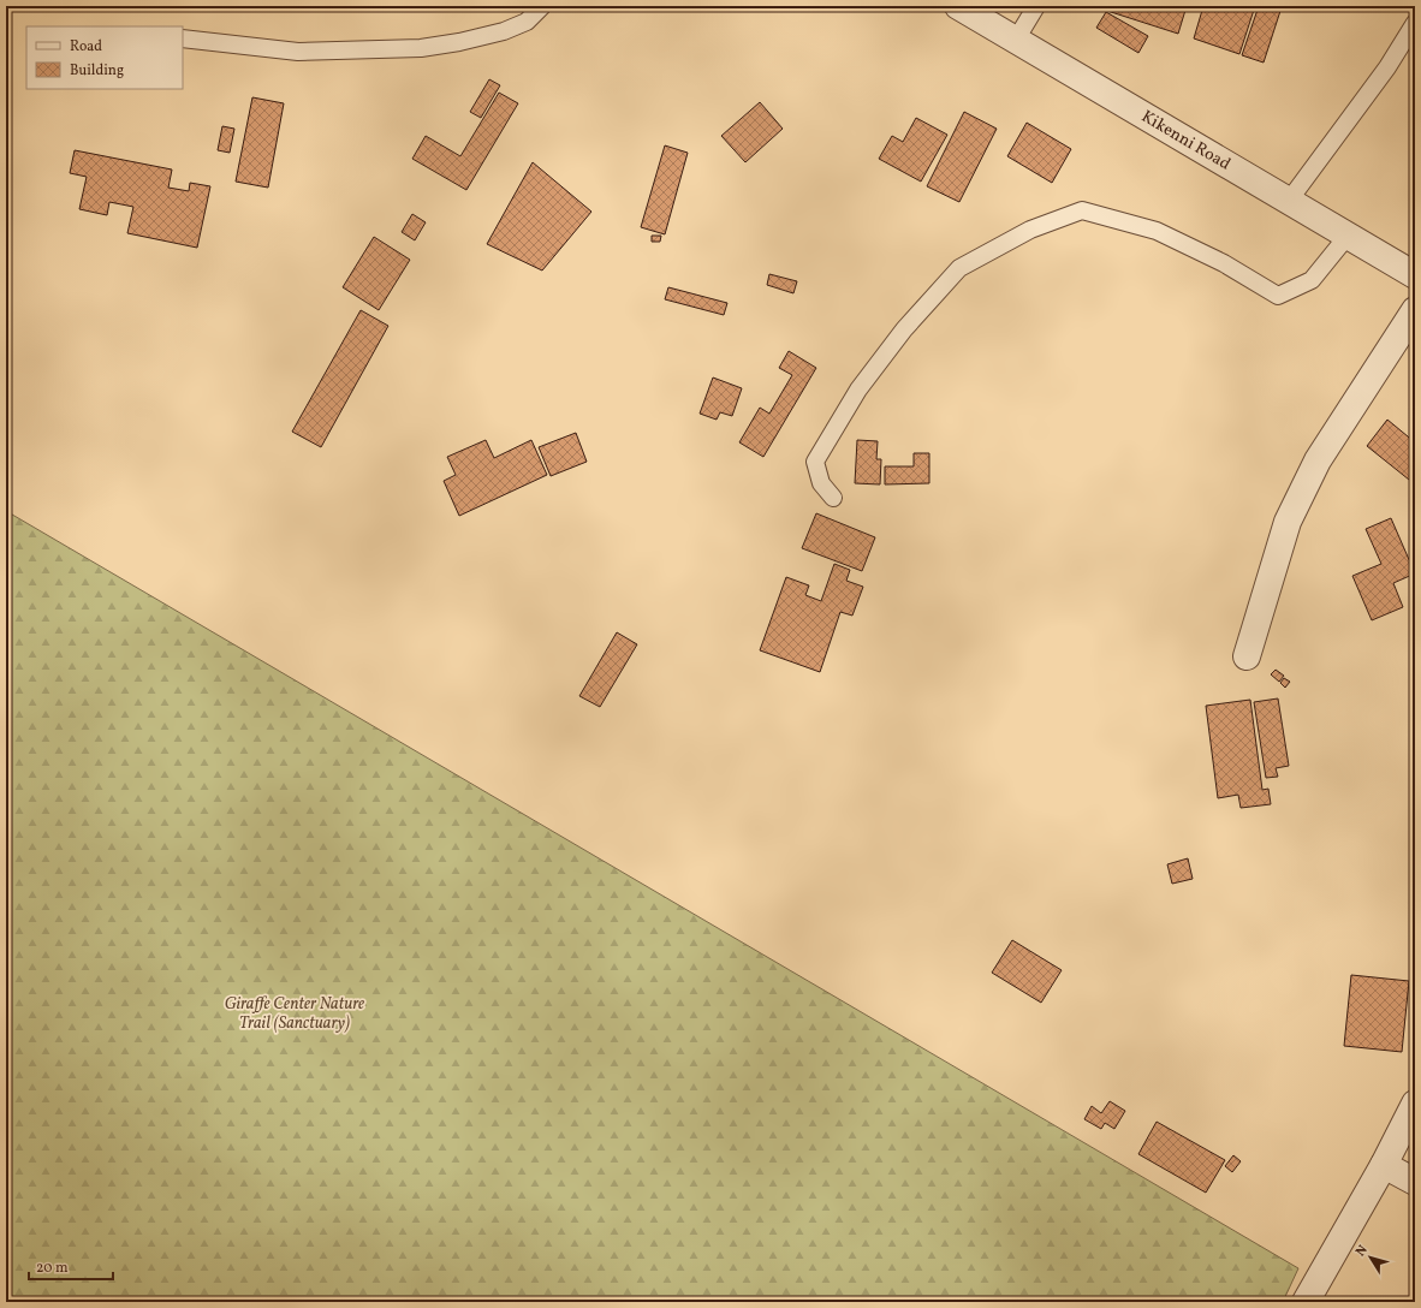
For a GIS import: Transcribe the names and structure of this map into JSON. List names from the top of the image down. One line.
{"streets":{"street":["Kikenni Road"]},"parks":["Giraffe Center Nature Trail (Sanctuary)"],"legend":["Road","Building"],"scale_bar":"20 m","north":"top left"}
